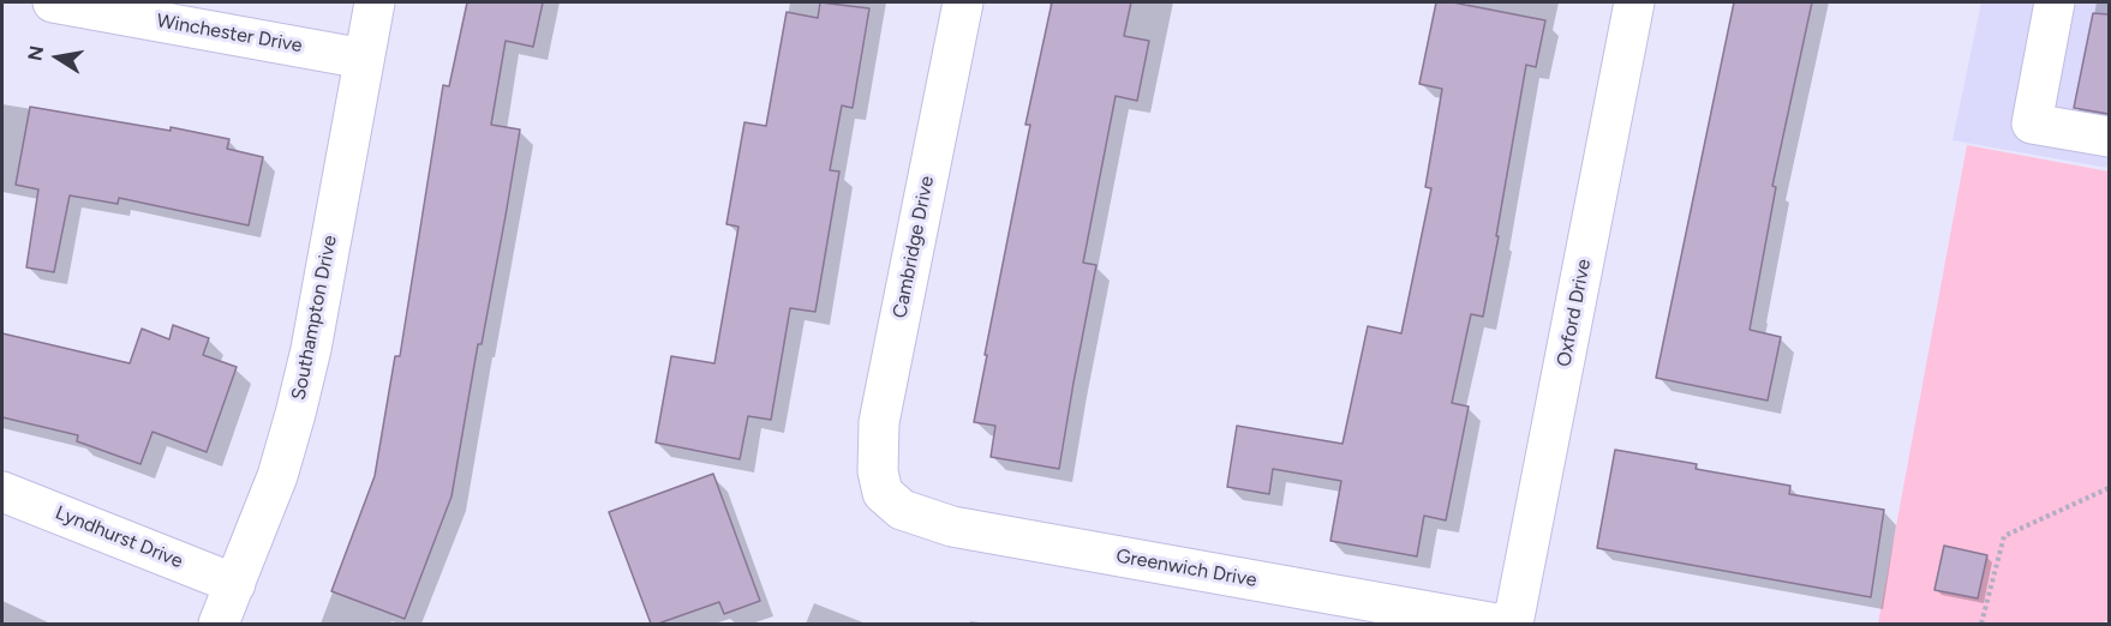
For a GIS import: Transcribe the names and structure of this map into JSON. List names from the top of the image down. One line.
{"streets":{"street":["Winchester Drive","Cambridge Drive","Oxford Drive","Southampton Drive","Lyndhurst Drive","Greenwich Drive"]},"crossings":[["Winchester Drive","Southampton Drive"],["Cambridge Drive","Greenwich Drive"],["Southampton Drive","Lyndhurst Drive"]],"north":"left"}
